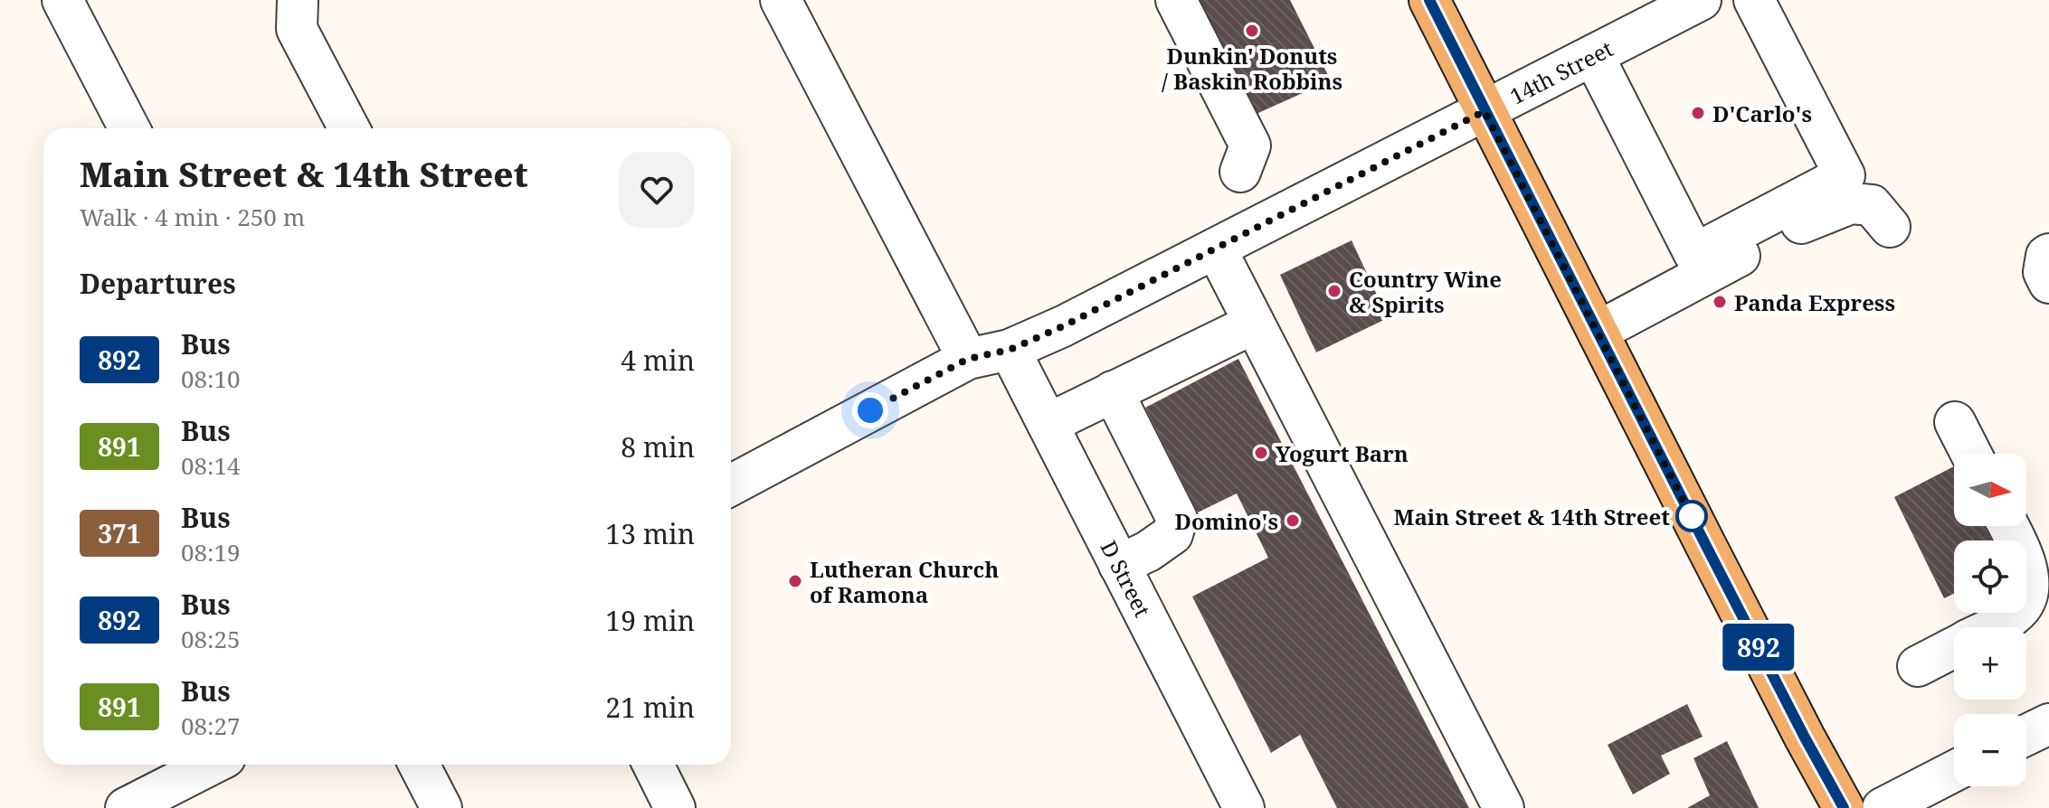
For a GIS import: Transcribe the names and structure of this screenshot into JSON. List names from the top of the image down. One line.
{"streets":{"street":["14th Street","D Street"]},"crossings":[["14th Street","D Street"]],"places":["Dunkin' Donuts / Baskin Robbins","D'Carlo's","Country Wine & Spirits","Panda Express","Yogurt Barn","Main Street & 14th Street","Domino's","Lutheran Church of Ramona"],"lines":["bus line 892"],"north":"right","page":{"on_map":"892","heading":[["Main Street & 14th Street","Walk · 4 min · 250 m"],"Departures"],"list":[{"mark":"892","name":"Bus","note":"08:10","value":"4 min"},{"mark":"891","name":"Bus","note":"08:14","value":"8 min"},{"mark":"371","name":"Bus","note":"08:19","value":"13 min"},{"mark":"892","name":"Bus","note":"08:25","value":"19 min"},{"mark":"891","name":"Bus","note":"08:27","value":"21 min"}],"map_buttons":["+","−"]}}
